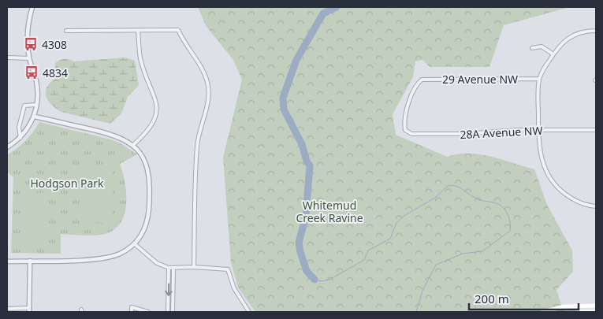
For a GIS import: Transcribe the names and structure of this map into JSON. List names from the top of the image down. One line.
{"streets":{"street":["29 Avenue NW","28A Avenue NW"]},"crossings":[["29 Avenue NW","28A Avenue NW"]],"parks":["Hodgson Park","Whitemud Creek Ravine"],"places":{"bus stop":["4308","4834"]},"scale_bar":"200 m"}
